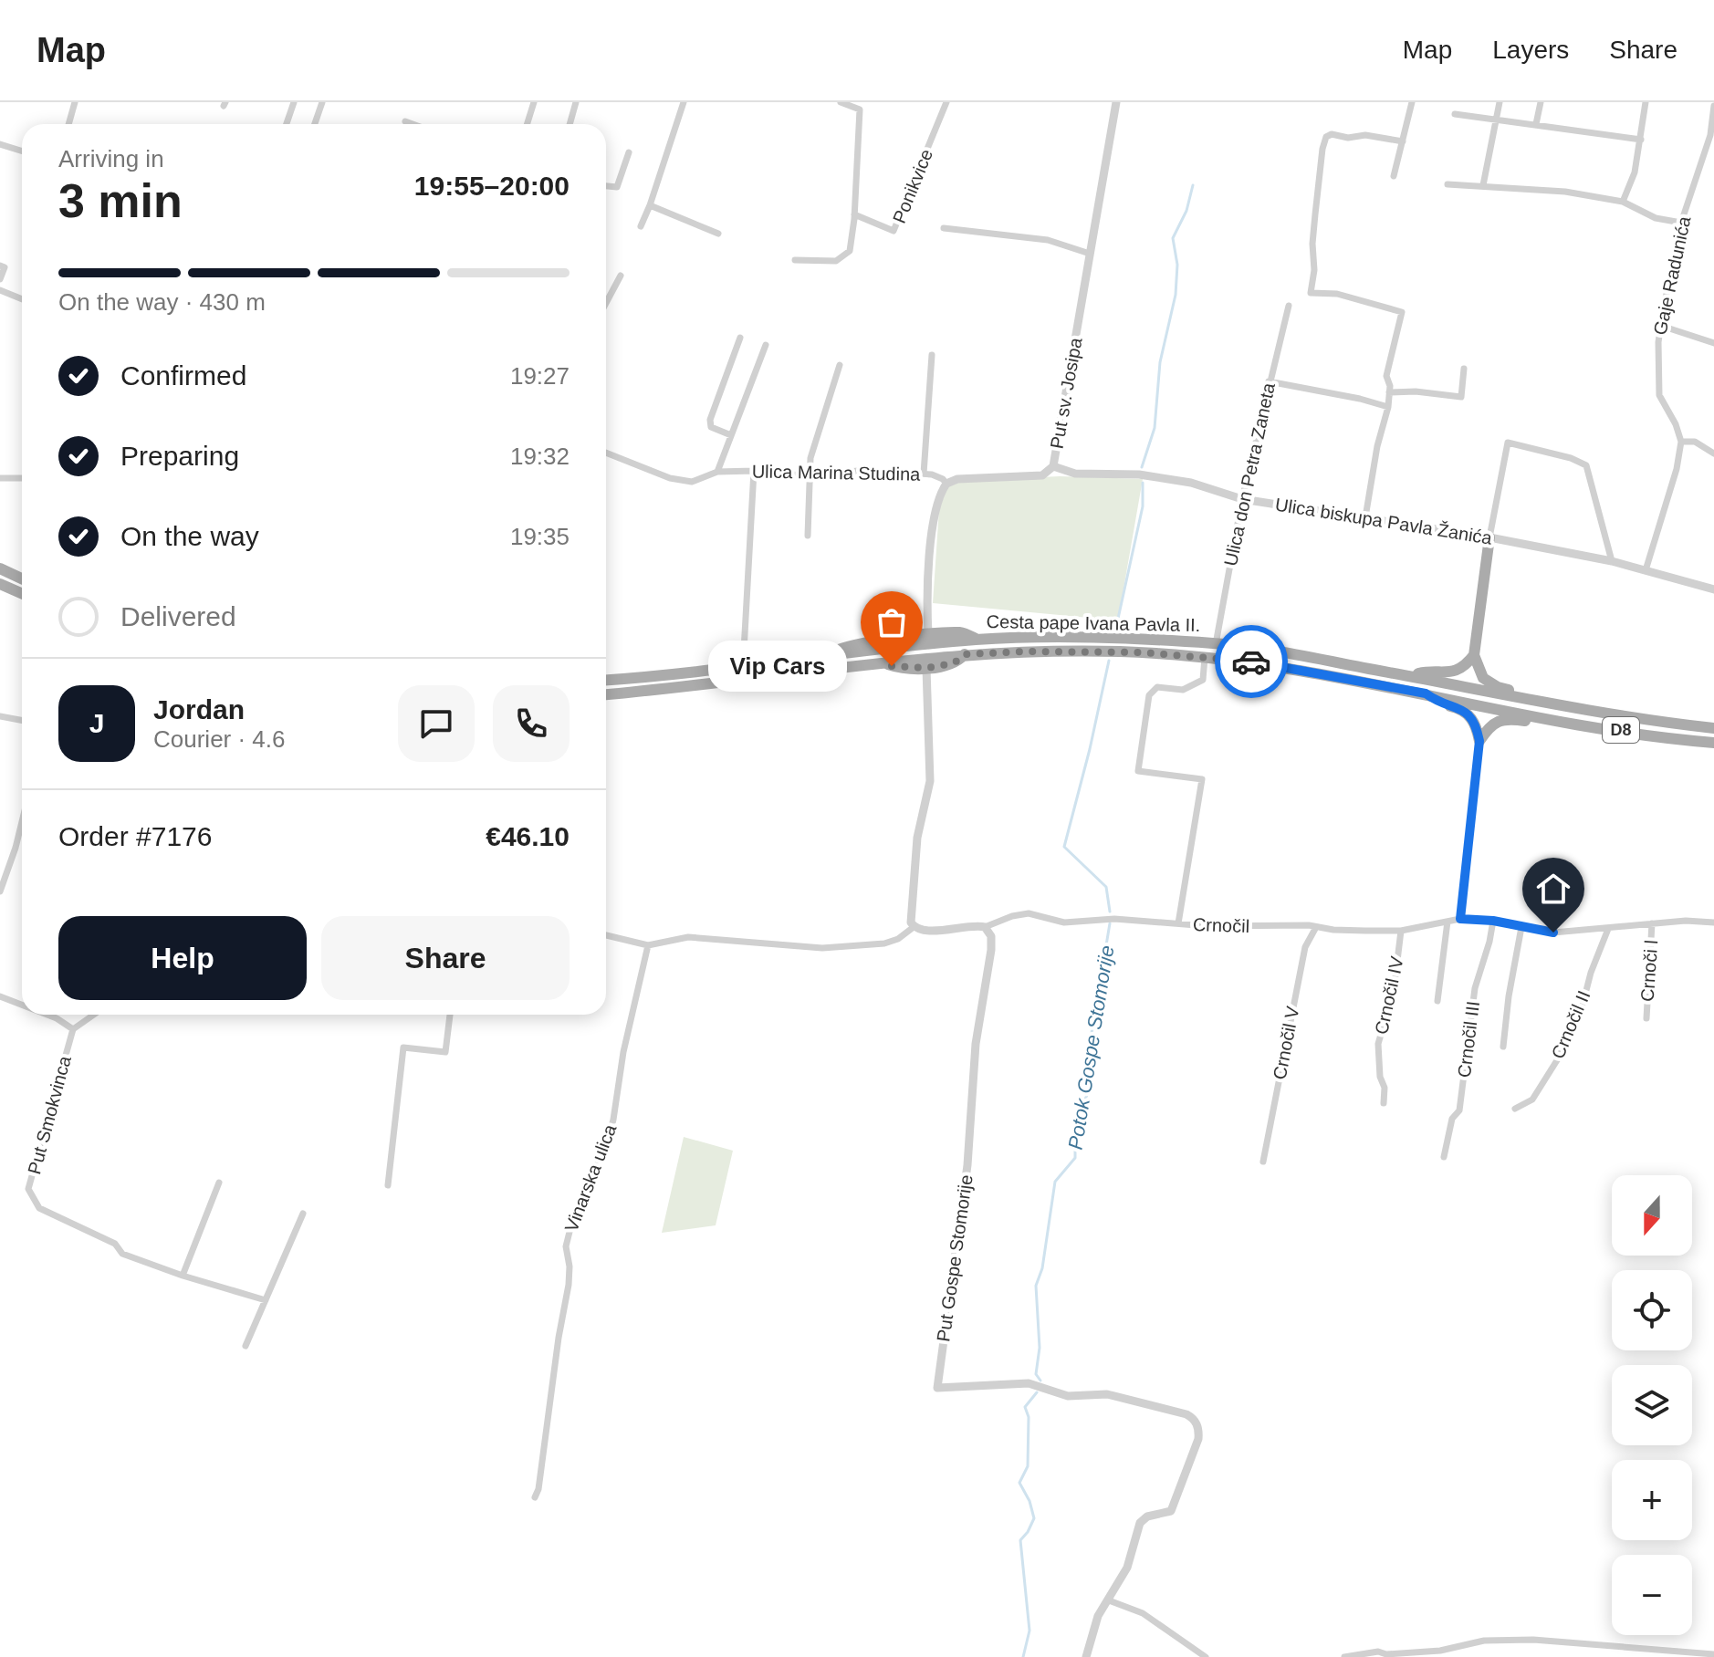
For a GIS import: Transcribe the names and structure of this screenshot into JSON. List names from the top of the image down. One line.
{"streets":{"main road":["Cesta pape Ivana Pavla II.","D8"],"street":["Ponikvice","Gaje Radunića","Put sv. Josipa","Ulica Marina Studina","Ulica don Petra Zaneta","Ulica biskupa Pavla Žanića","Crnočil","Crnoči l","Crnočil IV","Crnočil II","Crnočil III","Crnočil V","Put Smokvinca","Vinarska ulica","Put Gospe Stomorije"]},"crossings":[["Put sv. Josipa","Ulica Marina Studina"],["Put sv. Josipa","Ulica biskupa Pavla Žanića"],["Ulica don Petra Zaneta","Ulica biskupa Pavla Žanića"],["Ulica don Petra Zaneta","Cesta pape Ivana Pavla II."],["Crnočil","Crnoči l"],["Crnočil","Crnočil IV"],["Crnočil","Crnočil V"],["Crnočil","Put Gospe Stomorije"],["Crnoči l","Crnočil II"],["Crnoči l","Crnočil III"]],"water":["Potok Gospe Stomorije"],"places":["Vip Cars"],"north":"bottom","page":{"header":"Map","nav":["Map","Layers","Share"],"heading":["3 min","Arriving in","19:55–20:00"],"panel":["Jordan","Courier · 4.6","Order #7176","€46.10"],"bar":"On the way · 430 m","list":[["Confirmed","19:27"],["Preparing","19:32"],["On the way","19:35"],"Delivered"],"bubble":"Vip Cars","round":"J","buttons":["Help","Share"],"map_buttons":["+","−"]}}
